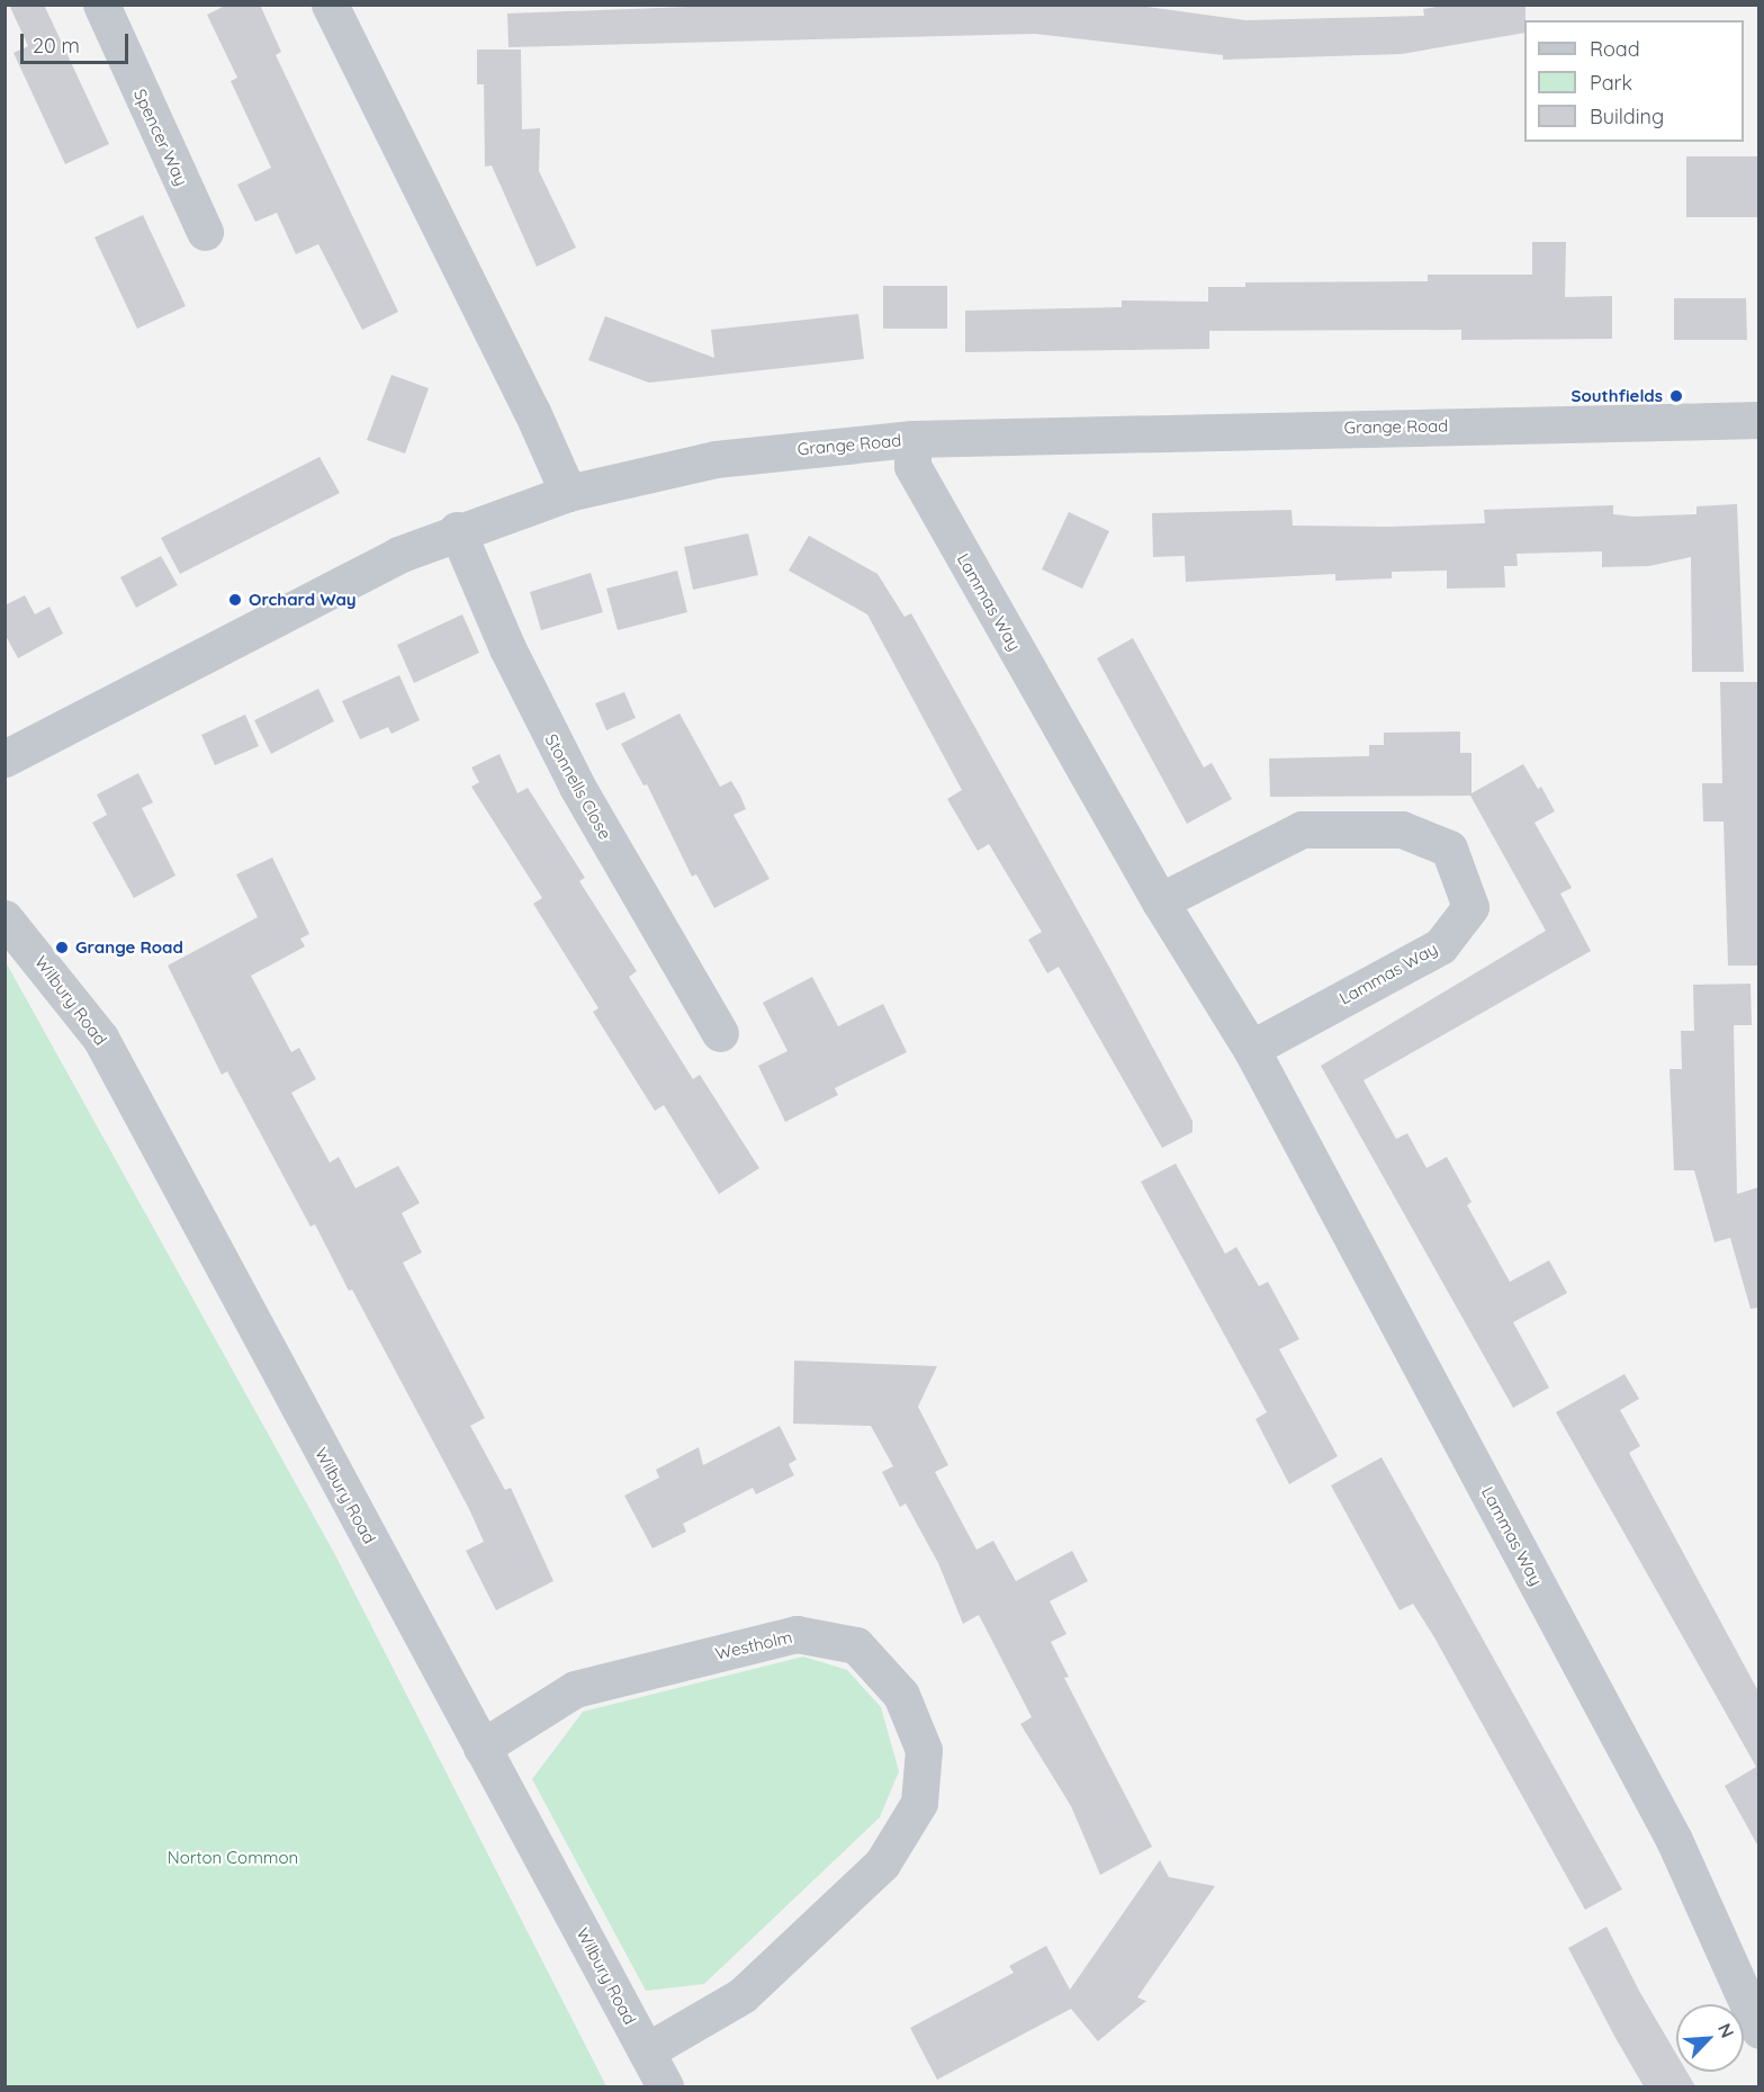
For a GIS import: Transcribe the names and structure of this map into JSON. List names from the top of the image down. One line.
{"streets":{"street":["Spencer Way","Grange Road","Lammas Way","Stonnells Close","Wilbury Road","Westholm"]},"crossings":[["Grange Road","Lammas Way"],["Grange Road","Stonnells Close"],["Wilbury Road","Westholm"]],"parks":["Norton Common"],"places":["Southfields","Orchard Way","Grange Road"],"legend":["Road","Park","Building"],"scale_bar":"20 m","north":"top right"}
